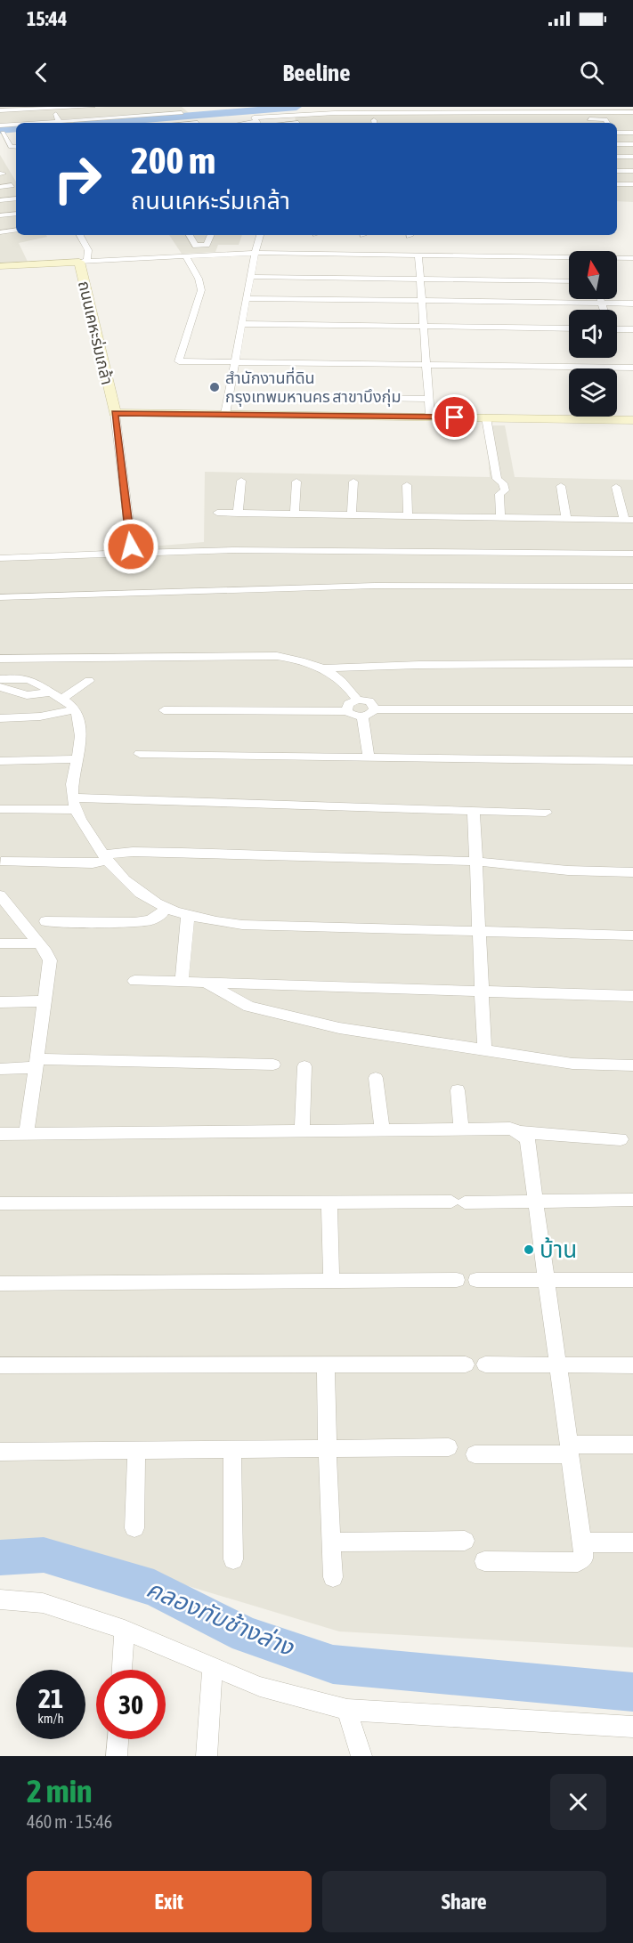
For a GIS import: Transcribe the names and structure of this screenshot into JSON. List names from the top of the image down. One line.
{"streets":{"street":["ถนนเคหะร่มเกล้า"]},"water":["คลองทับช้างล่าง"],"places":["สำนักงานที่ดิน กรุงเทพมหานคร สาขาบึงกุ่ม","บ้าน"],"north":"top","page":{"status":"15:44","header":"Beeline","turn":["200 m","ถนนเคหะร่มเกล้า"],"speed":"21 km/h","limit":"30","heading":["2 min","460 m · 15:46"],"buttons":["Exit","Share"]}}
